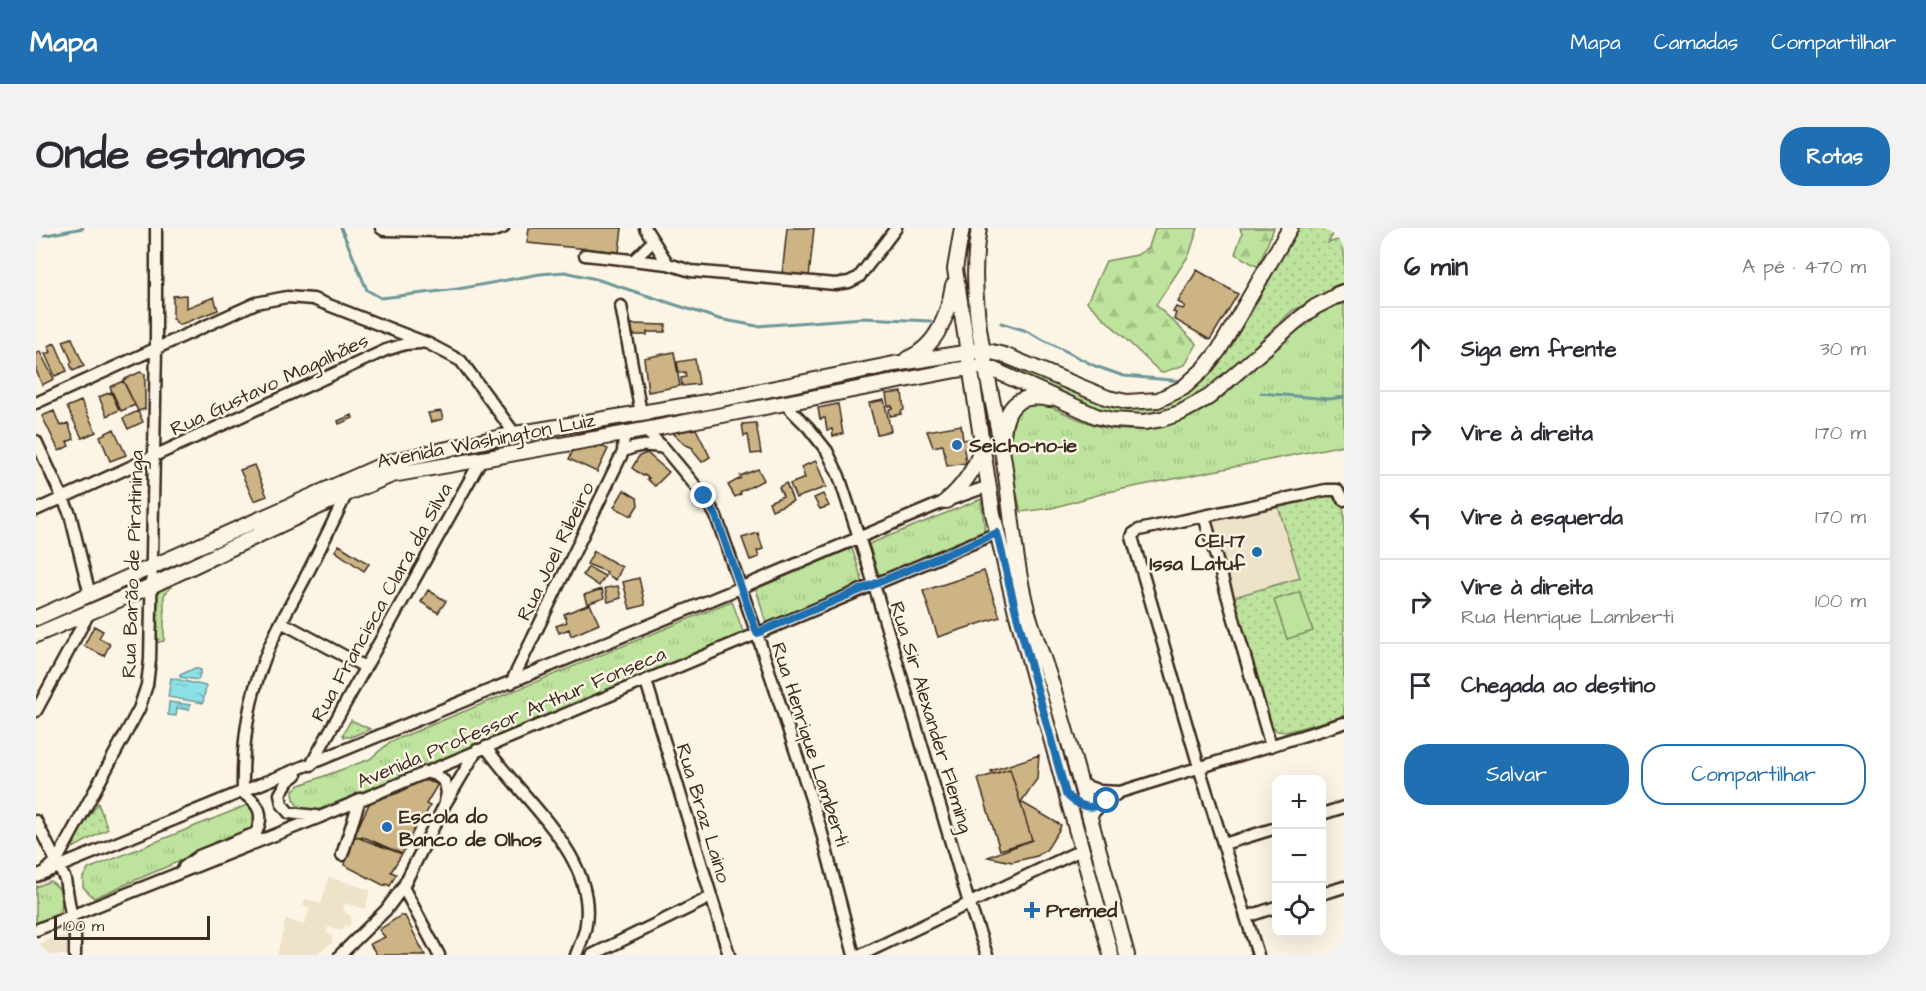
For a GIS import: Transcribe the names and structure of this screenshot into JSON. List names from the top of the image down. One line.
{"streets":{"main road":["Avenida Washington Luiz"],"street":["Rua Gustavo Magalhães","Rua Joel Ribeiro","Rua Barão de Piratininga","Rua Francisca Clara da Silva","Avenida Professor Arthur Fonseca","Rua Sir Alexander Fleming","Rua Henrique Lamberti","Rua Braz Laino"]},"crossings":[["Rua Gustavo Magalhães","Rua Barão de Piratininga"],["Avenida Washington Luiz","Rua Joel Ribeiro"],["Avenida Washington Luiz","Rua Barão de Piratininga"],["Avenida Washington Luiz","Rua Francisca Clara da Silva"],["Avenida Washington Luiz","Rua Sir Alexander Fleming"],["Avenida Washington Luiz","Rua Henrique Lamberti"],["Rua Joel Ribeiro","Avenida Professor Arthur Fonseca"],["Rua Barão de Piratininga","Avenida Professor Arthur Fonseca"],["Rua Francisca Clara da Silva","Avenida Professor Arthur Fonseca"],["Avenida Professor Arthur Fonseca","Rua Sir Alexander Fleming"],["Avenida Professor Arthur Fonseca","Rua Henrique Lamberti"],["Avenida Professor Arthur Fonseca","Rua Braz Laino"]],"places":{"other":["Seicho-no-ie","CEI-17 Issa Latuf","Escola do Banco de Olhos"],"health":["Premed"]},"scale_bar":"100 m","page":{"header":"Mapa","nav":["Mapa","Camadas","Compartilhar"],"title":"Onde estamos","buttons":["Rotas",["Salvar","Compartilhar"]],"heading":["6 min","A pé · 470 m"],"list":[["Siga em frente","30 m"],["Vire à direita","170 m"],["Vire à esquerda","170 m"],["Vire à direita","Rua Henrique Lamberti","100 m"],"Chegada ao destino"],"map_buttons":["+","−"],"scale":"100 m"}}
